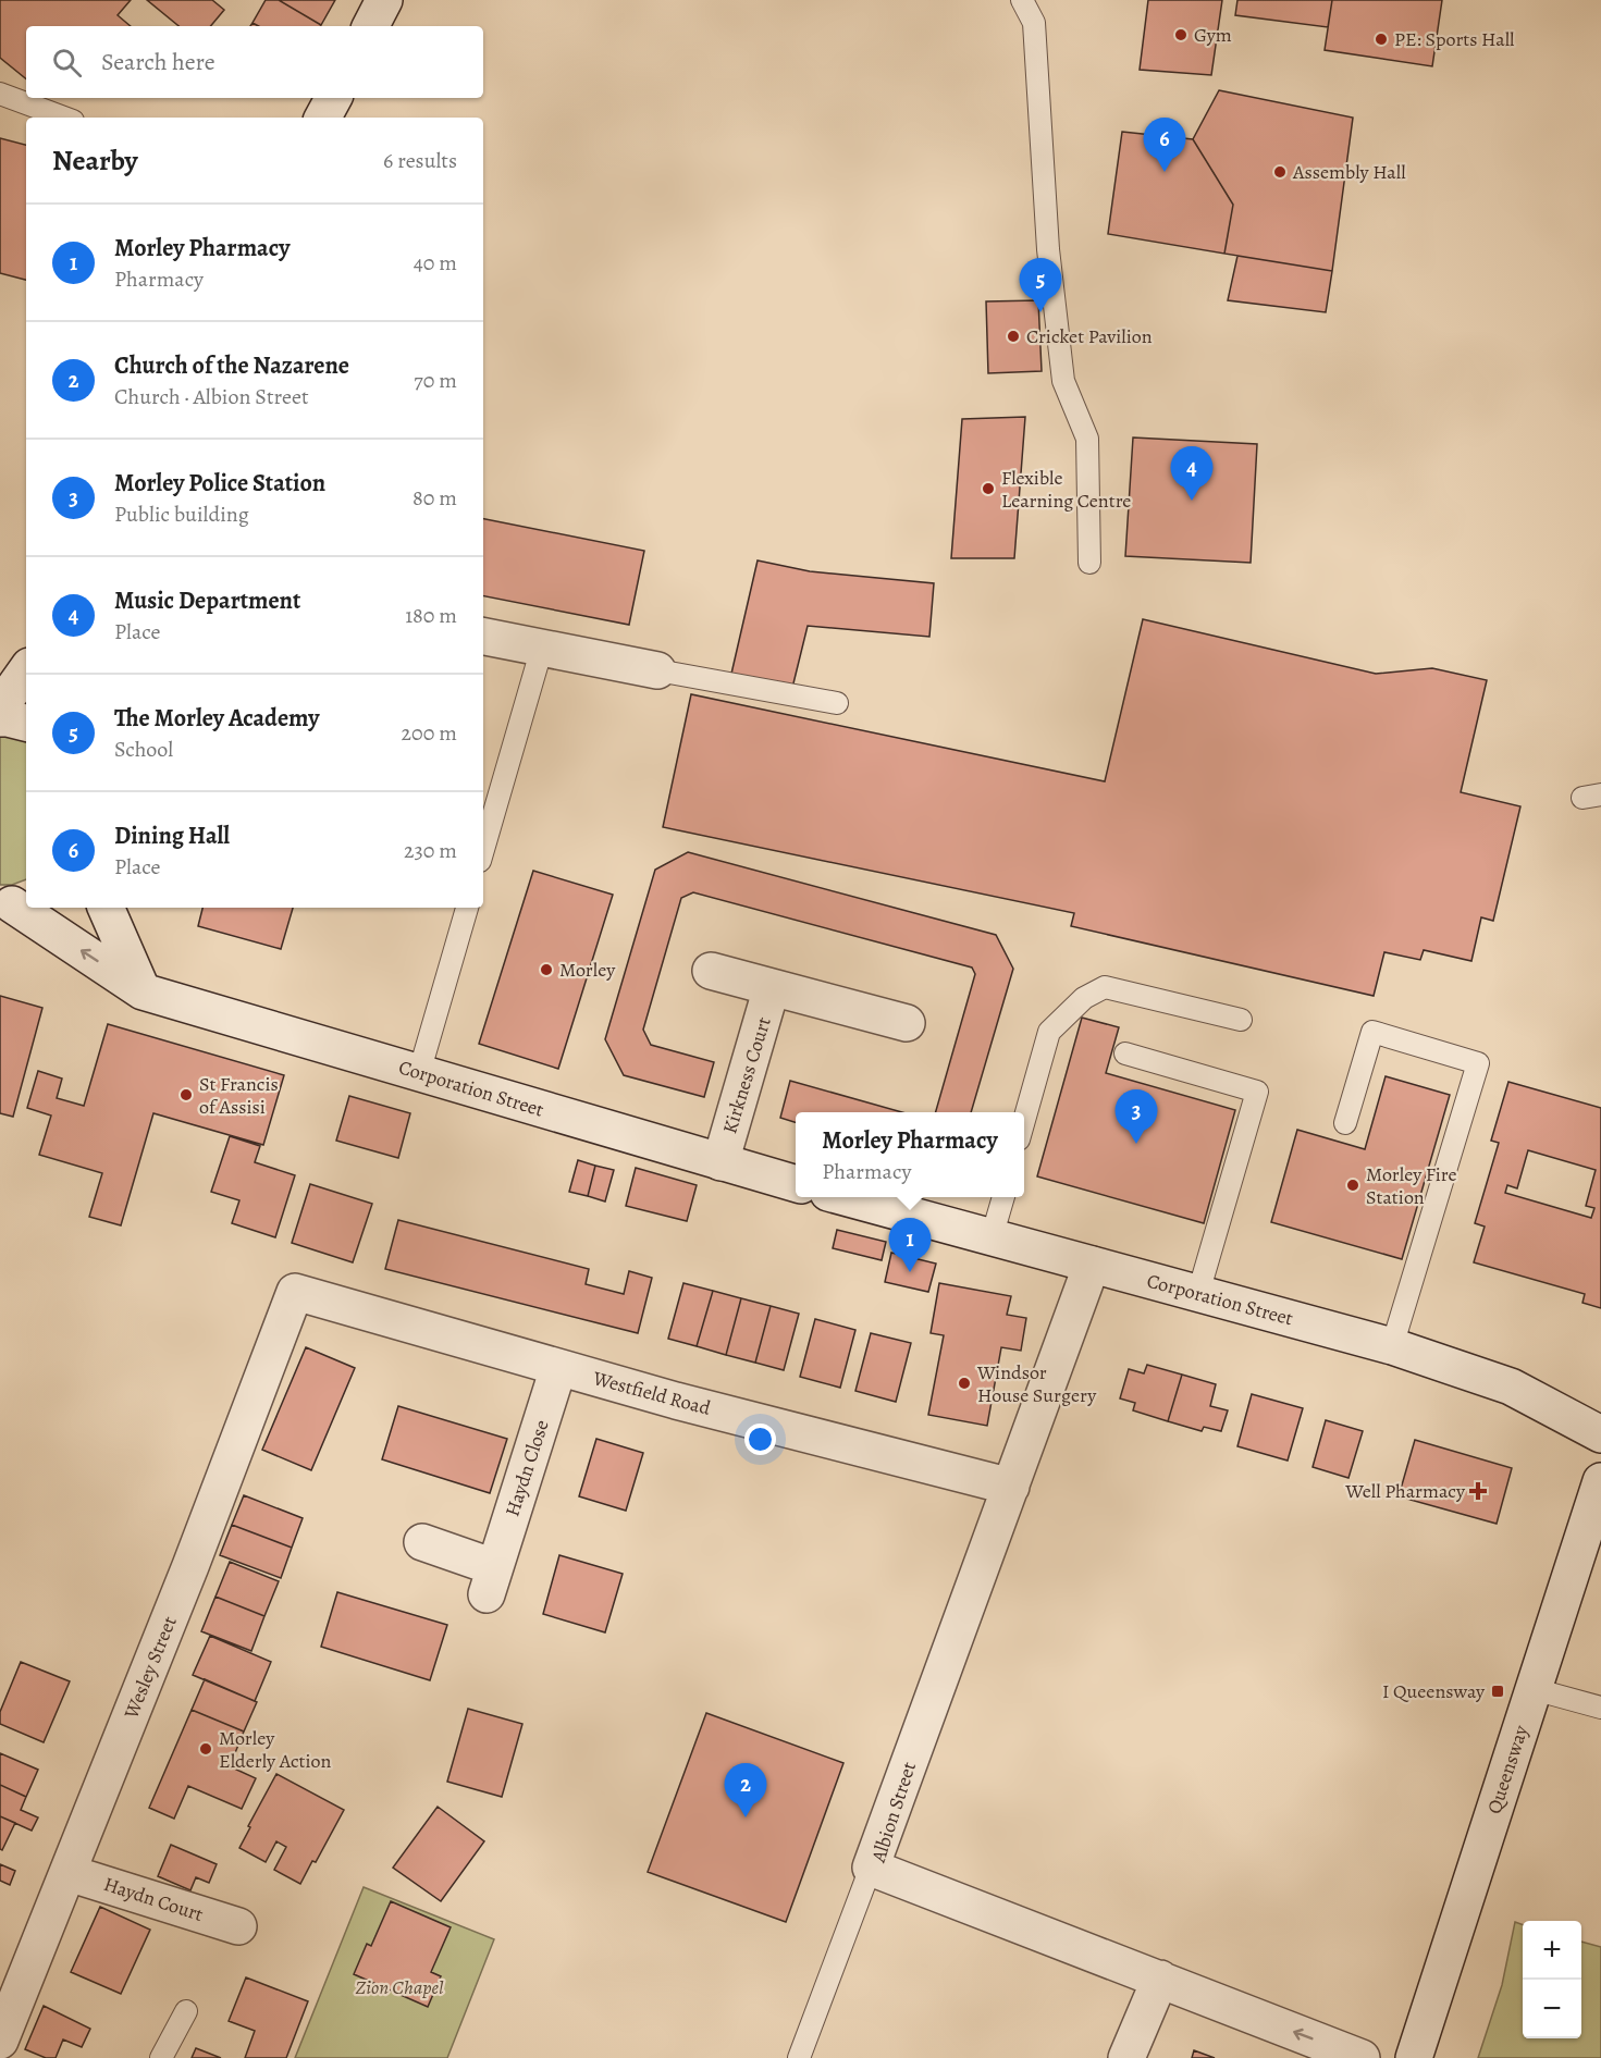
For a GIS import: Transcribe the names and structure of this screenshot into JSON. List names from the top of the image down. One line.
{"streets":{"street":["Kirkness Court","Corporation Street","Westfield Road","Haydn Close","Wesley Street","Queensway","Albion Street","Haydn Court"]},"crossings":[["Kirkness Court","Corporation Street"],["Corporation Street","Albion Street"],["Westfield Road","Haydn Close"],["Westfield Road","Wesley Street"],["Westfield Road","Albion Street"],["Wesley Street","Haydn Court"]],"parks":["Zion Chapel"],"places":{"other":["Gym","PE: Sports Hall","Assembly Hall","Cricket Pavilion","Flexible Learning Centre","Morley","St Francis of Assisi","Morley Fire Station","Windsor House Surgery","Morley Elderly Action"],"health":["Well Pharmacy"],"transit":["I Queensway"]},"page":{"search":"Search here","pins":["6","5","4","3","1","2"],"heading":["Nearby","6 results"],"list":[{"mark":"1","name":"Morley Pharmacy","note":"Pharmacy","value":"40 m"},{"mark":"2","name":"Church of the Nazarene","note":"Church · Albion Street","value":"70 m"},{"mark":"3","name":"Morley Police Station","note":"Public building","value":"80 m"},{"mark":"4","name":"Music Department","note":"Place","value":"180 m"},{"mark":"5","name":"The Morley Academy","note":"School","value":"200 m"},{"mark":"6","name":"Dining Hall","note":"Place","value":"230 m"}],"popup":["Morley Pharmacy","Pharmacy"],"map_buttons":["+","−"]}}
